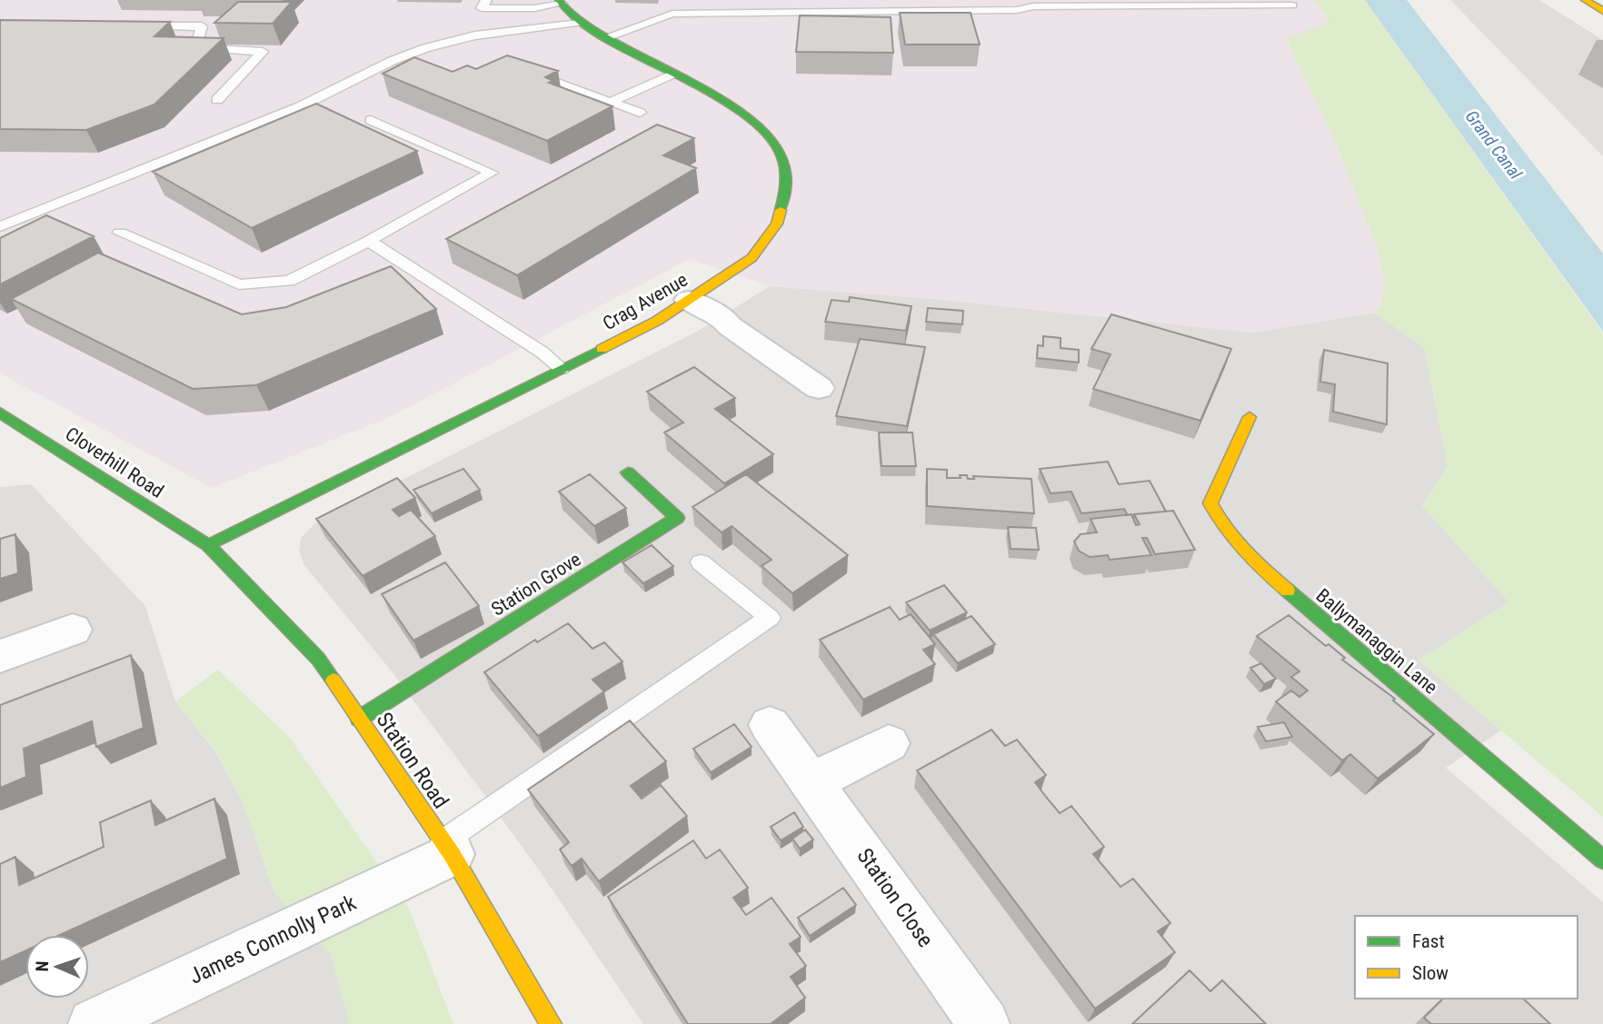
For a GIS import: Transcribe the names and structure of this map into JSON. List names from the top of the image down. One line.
{"streets":{"street":["Crag Avenue","Cloverhill Road","Station Grove","Ballymanaggin Lane","Station Road","Station Close","James Connolly Park"]},"crossings":[["Crag Avenue","Cloverhill Road"],["Crag Avenue","Station Road"],["Cloverhill Road","Station Road"],["Station Grove","Station Road"],["Station Road","James Connolly Park"]],"water":["Grand Canal"],"legend":["Fast","Slow"],"north":"left"}
